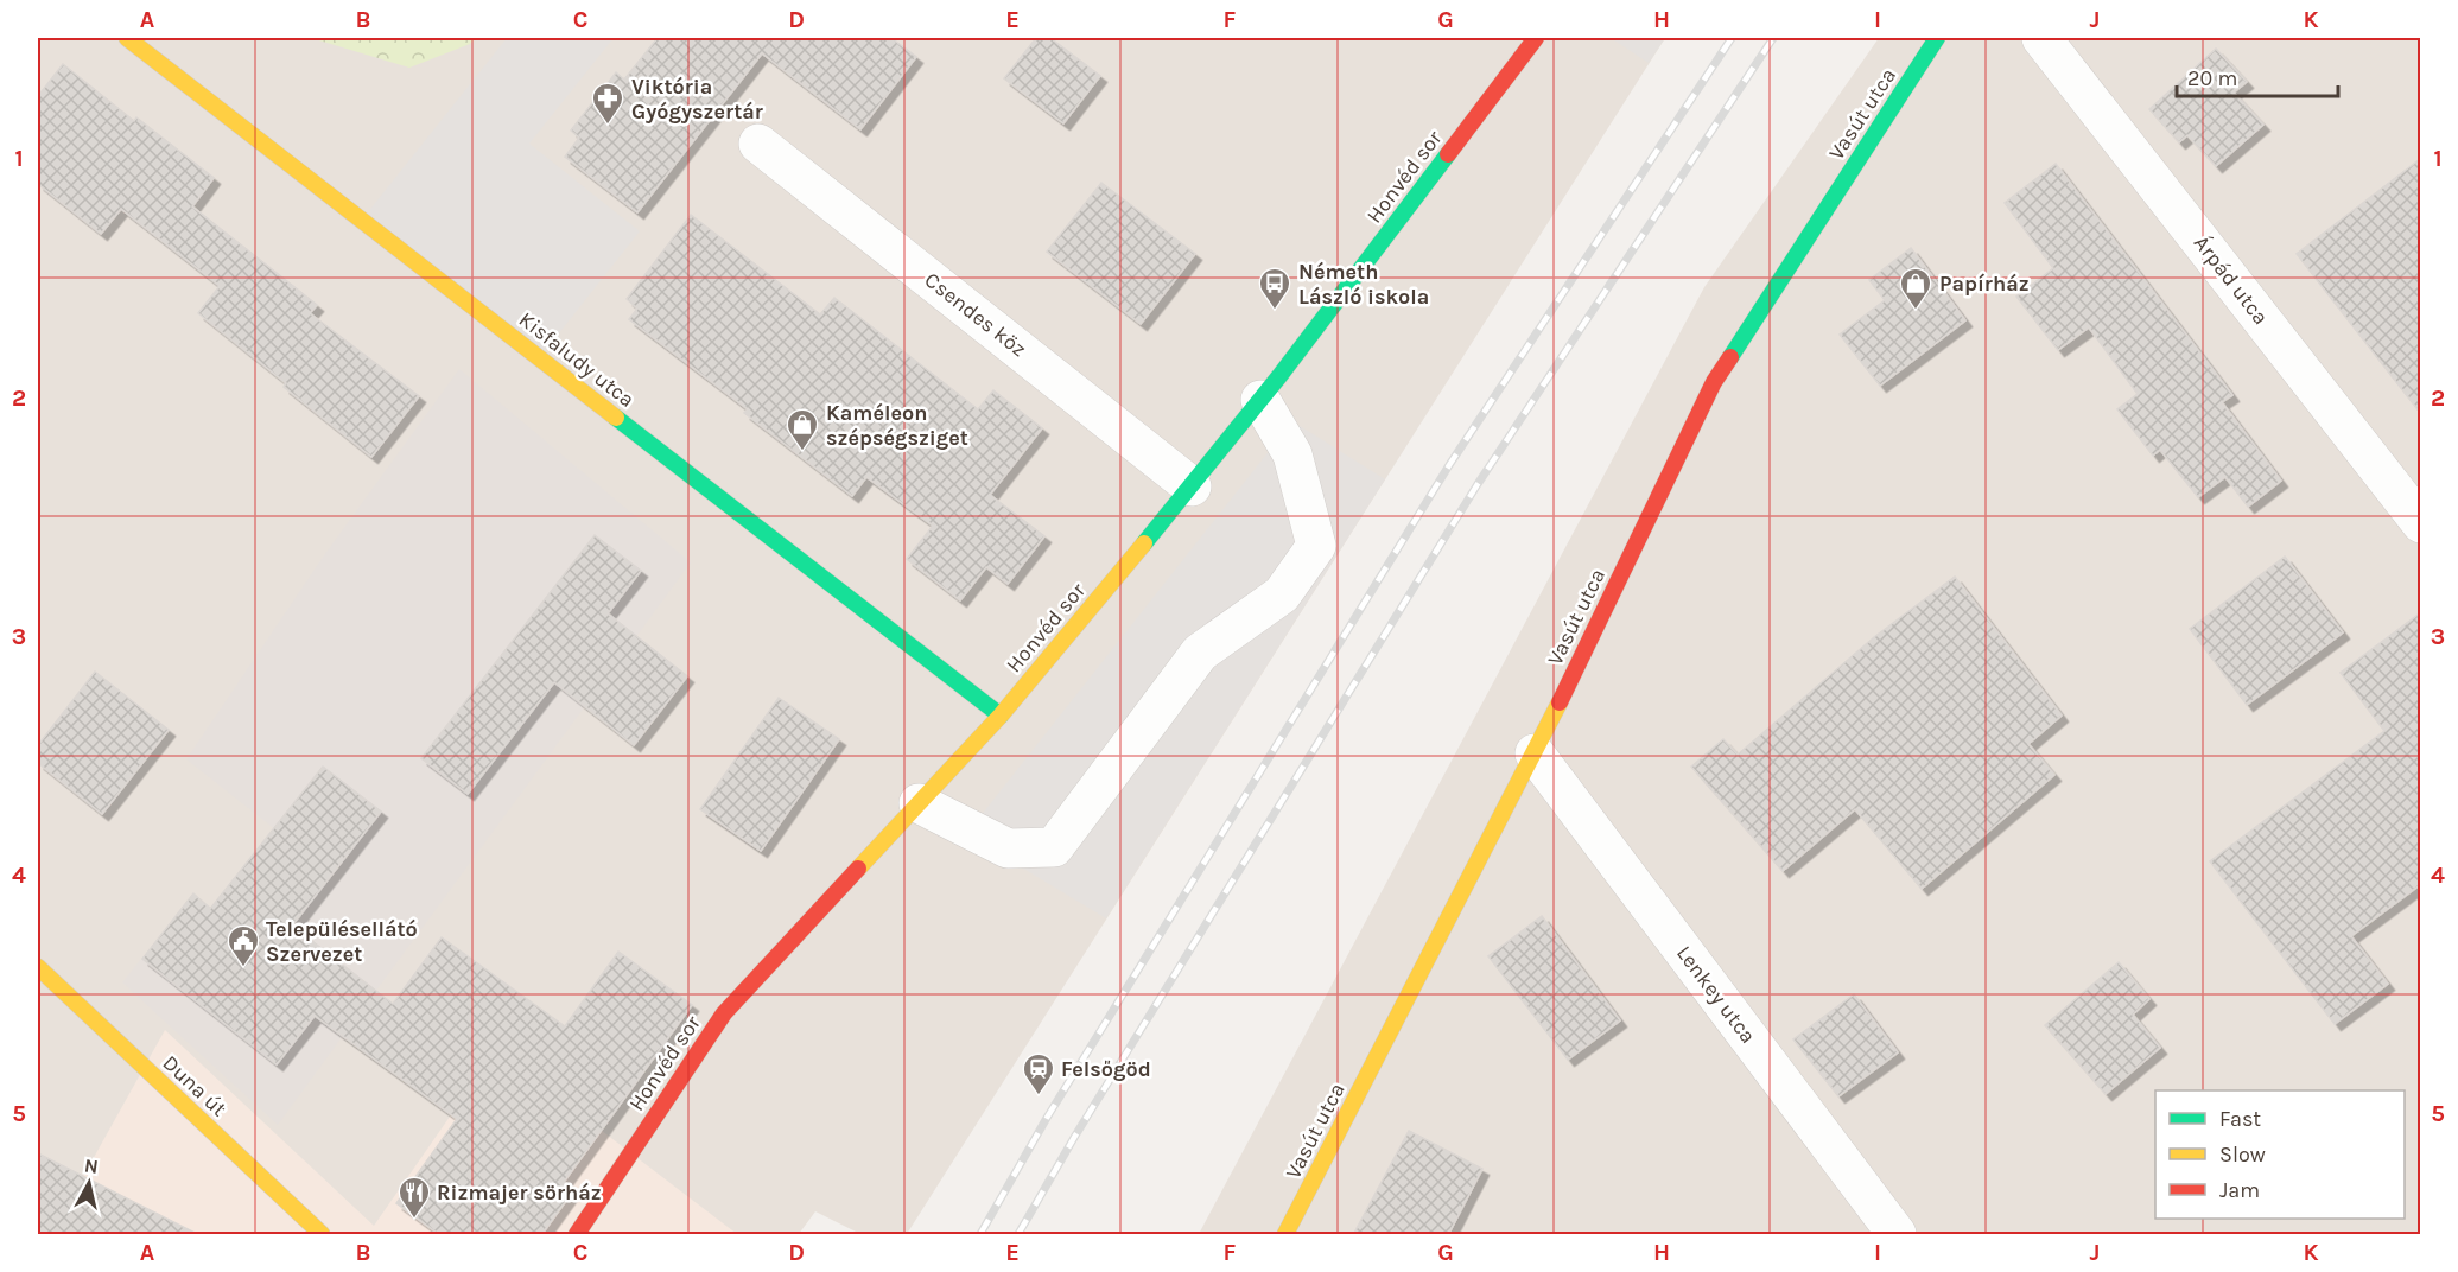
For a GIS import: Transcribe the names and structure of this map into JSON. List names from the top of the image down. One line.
{"streets":{"street":["Vasút utca","Honvéd sor","Árpád utca","Csendes köz","Kisfaludy utca","Lenkey utca","Duna út"]},"crossings":[["Vasút utca","Lenkey utca"],["Honvéd sor","Csendes köz"],["Honvéd sor","Kisfaludy utca"]],"places":{"pharmacy":["Viktória Gyógyszertár"],"bus stop":["Németh László iskola"],"shop":["Papírház","Kaméleon szépségsziget"],"public building":["Településellátó Szervezet"],"station":["Felsőgöd"],"restaurant":["Rizmajer sörház"]},"legend":["Fast","Slow","Jam"],"scale_bar":"20 m","north":"top","grid":{"columns":["A","B","C","D","E","F","G","H","I","J","K"],"rows":["1","2","3","4","5"]}}
